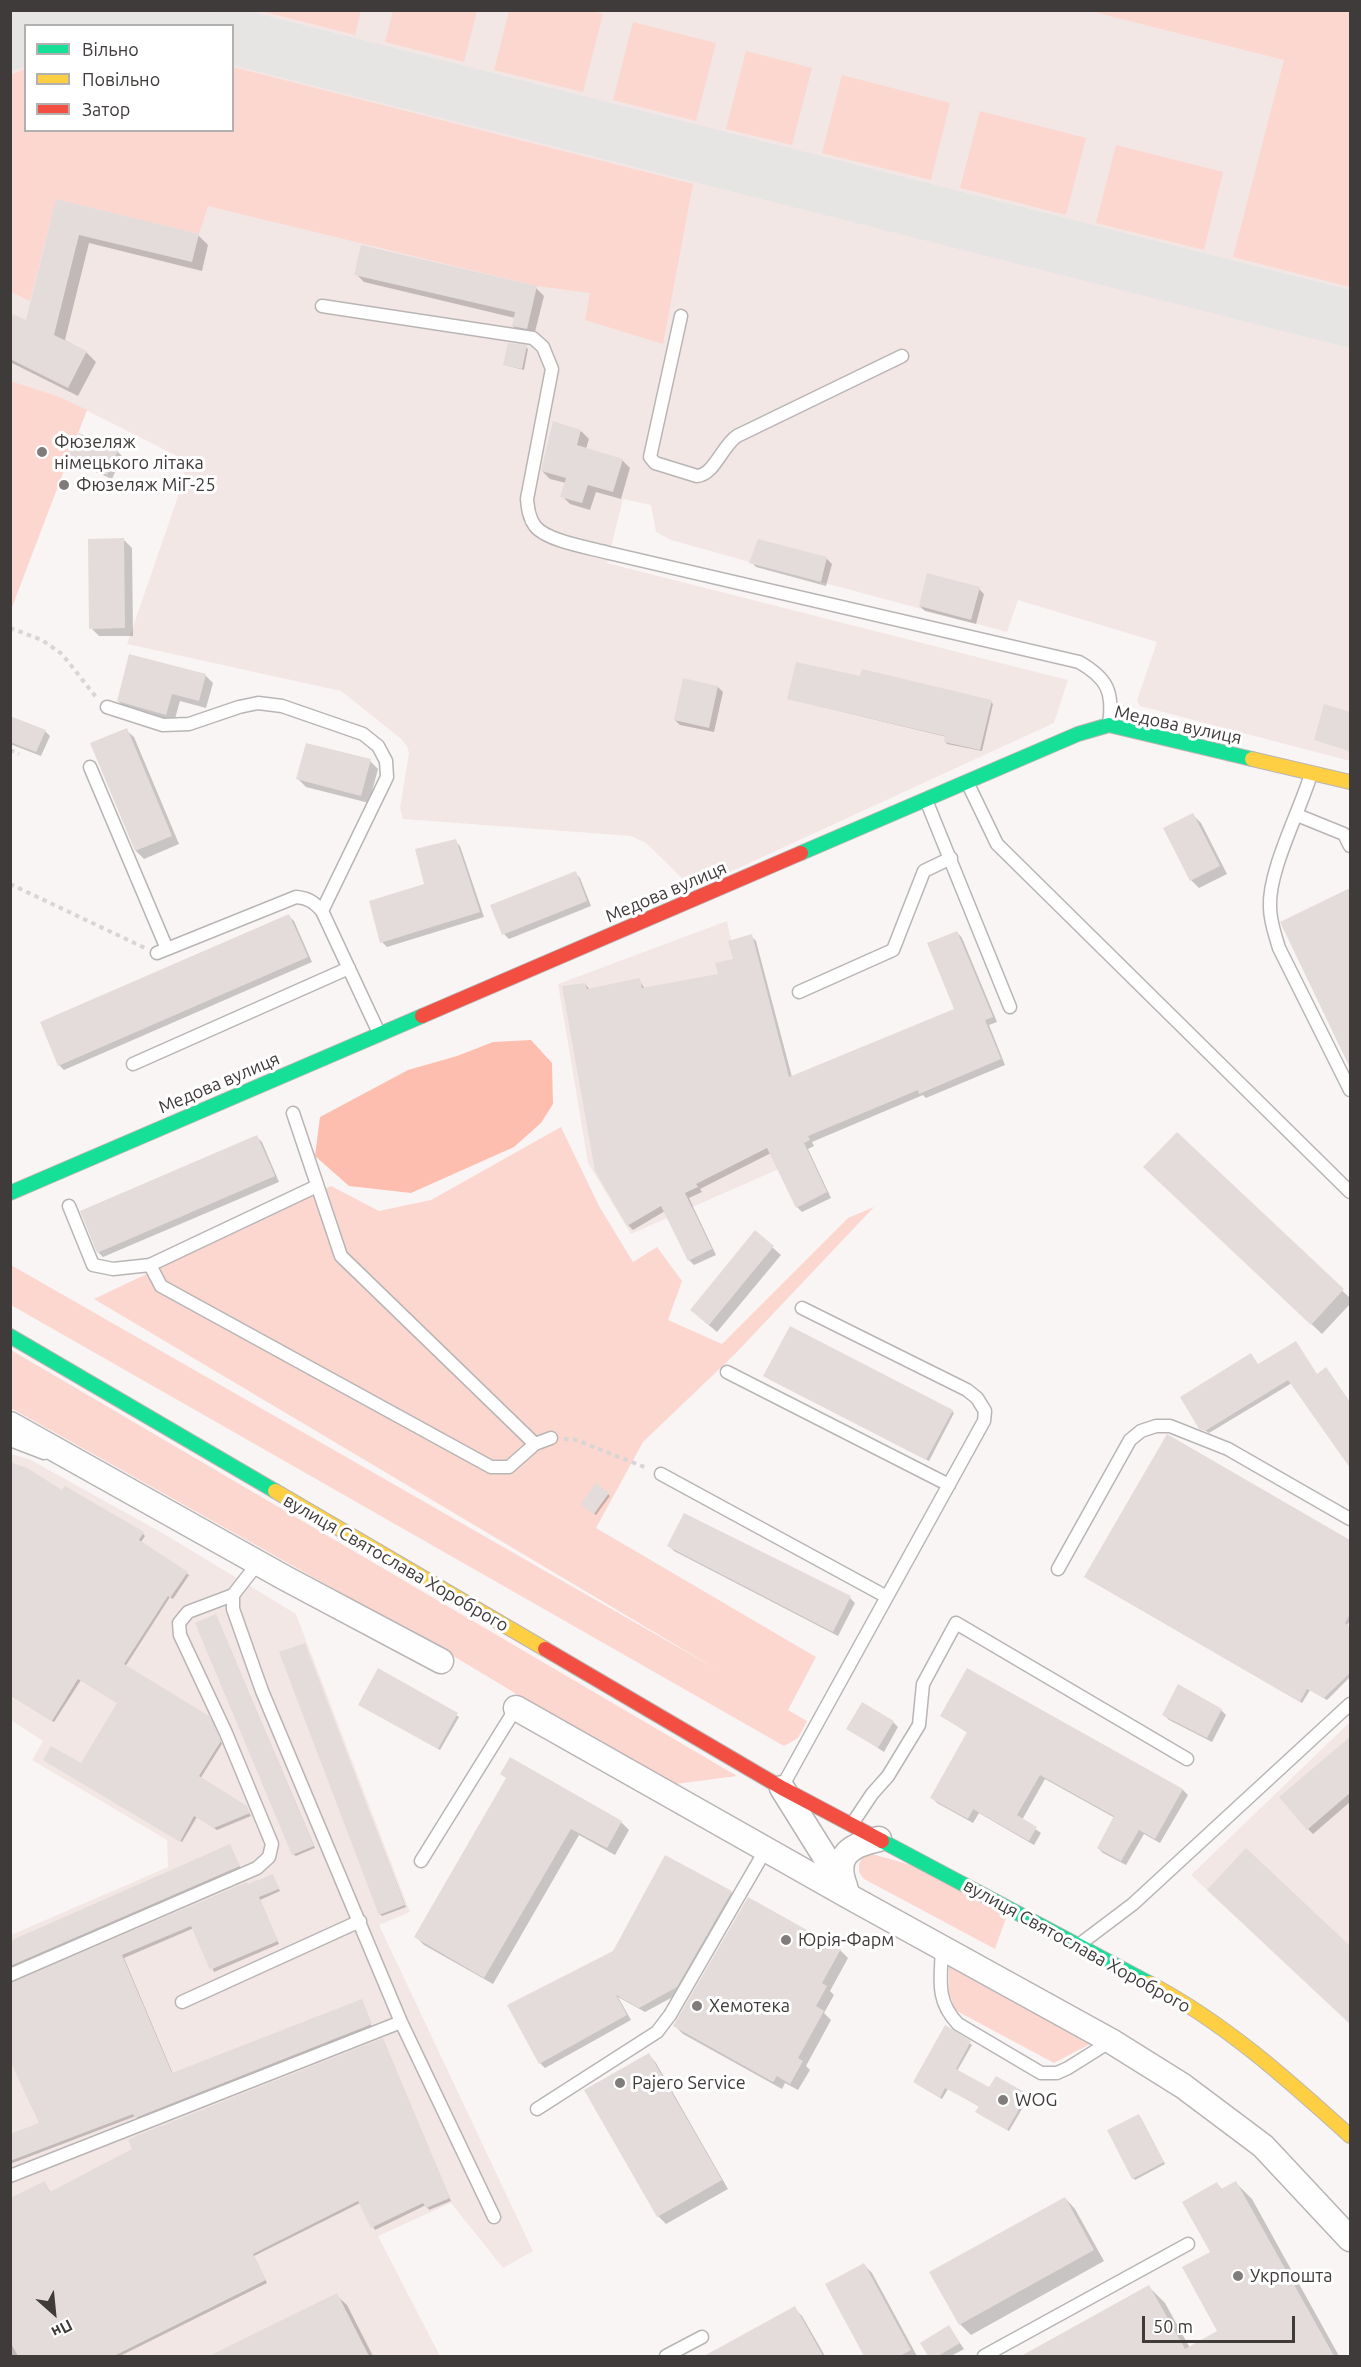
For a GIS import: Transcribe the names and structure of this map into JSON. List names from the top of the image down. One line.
{"streets":{"street":["Медова вулиця","вулиця Святослава Хороброго"]},"places":["Фюзеляж німецького літака","Фюзеляж МіГ-25","Юрія-Фарм","Хемотека","Pajero Service","WOG","Укрпошта"],"legend":["Вільно","Повільно","Затор"],"scale_bar":"50 m","north":"bottom right"}
